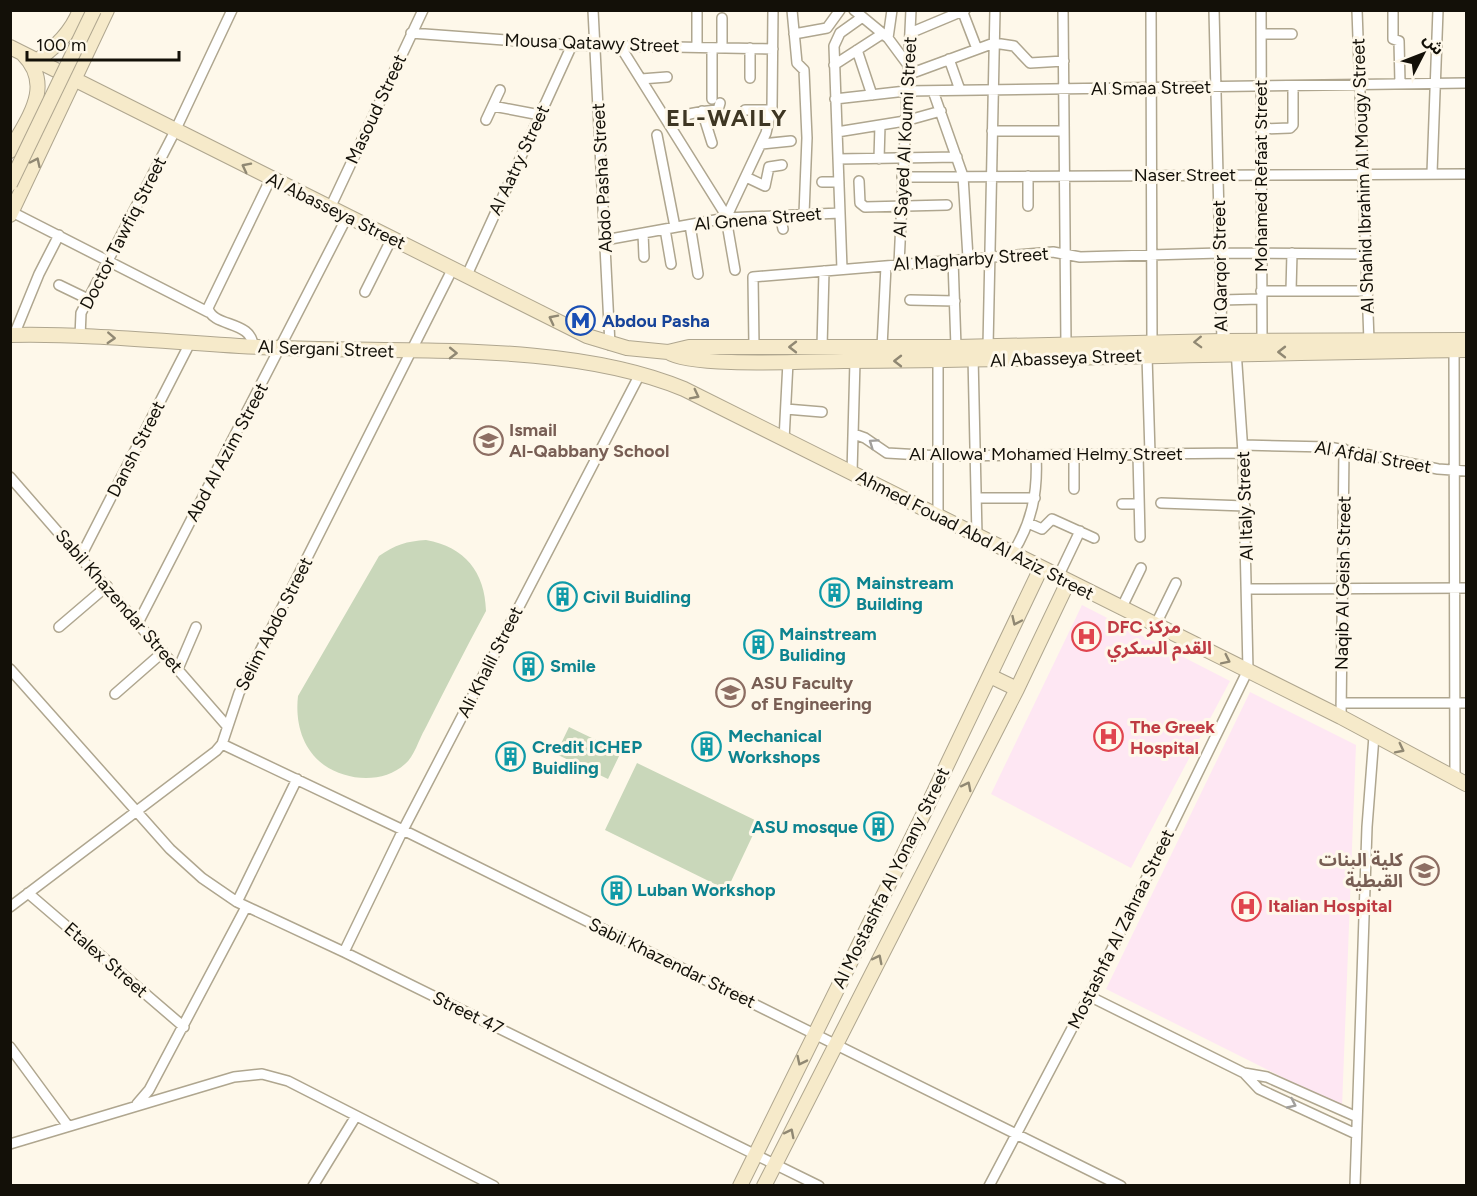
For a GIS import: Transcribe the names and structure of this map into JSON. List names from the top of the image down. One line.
{"streets":{"main road":["Al Abasseya Street","Al Sergani Street","Ahmed Fouad Abd Al Aziz Street","Al Mostashfa Al Yonany Street"],"street":["Mousa Qatawy Street","Al Smaa Street","Masoud Street","Al Sayed Al Koumi Street","Al Aatry Street","Naser Street","Mohamed Refaat Street","Al Shahid Ibrahim Al Mougy Street","Abdo Pasha Street","Al Gnena Street","Doctor Tawfiq Street","Al Magharby Street","Al Qarqor Street","Dansh Street","Abd Al Azim Street","Al Allowa' Mohamed Helmy Street","Al Afdal Street","Al Italy Street","Naqib Al Geish Street","Sabil Khazendar Street","Selim Abdo Street","Ali Khalil Street","Mostashfa Al Zahraa Street","Etalex Street","Street 47"]},"crossings":[["Mousa Qatawy Street","Masoud Street"],["Mousa Qatawy Street","Al Aatry Street"],["Mousa Qatawy Street","Abdo Pasha Street"],["Al Smaa Street","Al Sayed Al Koumi Street"],["Al Smaa Street","Mohamed Refaat Street"],["Al Smaa Street","Al Shahid Ibrahim Al Mougy Street"],["Al Smaa Street","Al Qarqor Street"],["Masoud Street","Al Abasseya Street"],["Al Sayed Al Koumi Street","Naser Street"],["Al Sayed Al Koumi Street","Al Magharby Street"],["Al Aatry Street","Al Abasseya Street"],["Naser Street","Mohamed Refaat Street"],["Naser Street","Al Shahid Ibrahim Al Mougy Street"],["Naser Street","Al Qarqor Street"],["Mohamed Refaat Street","Al Abasseya Street"],["Mohamed Refaat Street","Al Magharby Street"],["Al Shahid Ibrahim Al Mougy Street","Al Abasseya Street"],["Al Shahid Ibrahim Al Mougy Street","Al Magharby Street"],["Abdo Pasha Street","Al Abasseya Street"],["Abdo Pasha Street","Al Gnena Street"],["Al Abasseya Street","Doctor Tawfiq Street"],["Al Abasseya Street","Al Magharby Street"],["Al Abasseya Street","Al Qarqor Street"],["Al Abasseya Street","Abd Al Azim Street"],["Al Abasseya Street","Al Italy Street"],["Al Abasseya Street","Selim Abdo Street"],["Doctor Tawfiq Street","Al Sergani Street"],["Al Magharby Street","Al Qarqor Street"],["Al Qarqor Street","Al Italy Street"],["Al Sergani Street","Dansh Street"],["Al Sergani Street","Abd Al Azim Street"],["Al Sergani Street","Ahmed Fouad Abd Al Aziz Street"],["Al Sergani Street","Selim Abdo Street"],["Al Sergani Street","Ali Khalil Street"],["Dansh Street","Sabil Khazendar Street"],["Abd Al Azim Street","Sabil Khazendar Street"],["Al Allowa' Mohamed Helmy Street","Al Afdal Street"],["Al Allowa' Mohamed Helmy Street","Al Italy Street"],["Al Afdal Street","Al Italy Street"],["Al Afdal Street","Naqib Al Geish Street"],["Al Italy Street","Ahmed Fouad Abd Al Aziz Street"],["Al Italy Street","Mostashfa Al Zahraa Street"],["Ahmed Fouad Abd Al Aziz Street","Naqib Al Geish Street"],["Ahmed Fouad Abd Al Aziz Street","Ali Khalil Street"],["Ahmed Fouad Abd Al Aziz Street","Al Mostashfa Al Yonany Street"],["Ahmed Fouad Abd Al Aziz Street","Mostashfa Al Zahraa Street"],["Sabil Khazendar Street","Selim Abdo Street"],["Sabil Khazendar Street","Ali Khalil Street"],["Sabil Khazendar Street","Al Mostashfa Al Yonany Street"],["Sabil Khazendar Street","Mostashfa Al Zahraa Street"],["Ali Khalil Street","Street 47"],["Al Mostashfa Al Yonany Street","Street 47"]],"one_way":["Al Sergani Street","Ahmed Fouad Abd Al Aziz Street"],"districts":["EL-WAILY"],"places":{"metro station":["Abdou Pasha"],"school or university":["Ismail Al-Qabbany School","ASU Faculty of Engineering","كلية البنات القبطية"],"building":["Mainstream Building","Civil Buidling","Mainstream Buliding","Smile","Mechanical Workshops","Credit ICHEP Buidling","ASU mosque","Luban Workshop"],"hospital":["DFC مركز القدم السكري","The Greek Hospital","Italian Hospital"]},"scale_bar":"100 m","north":"top right"}
